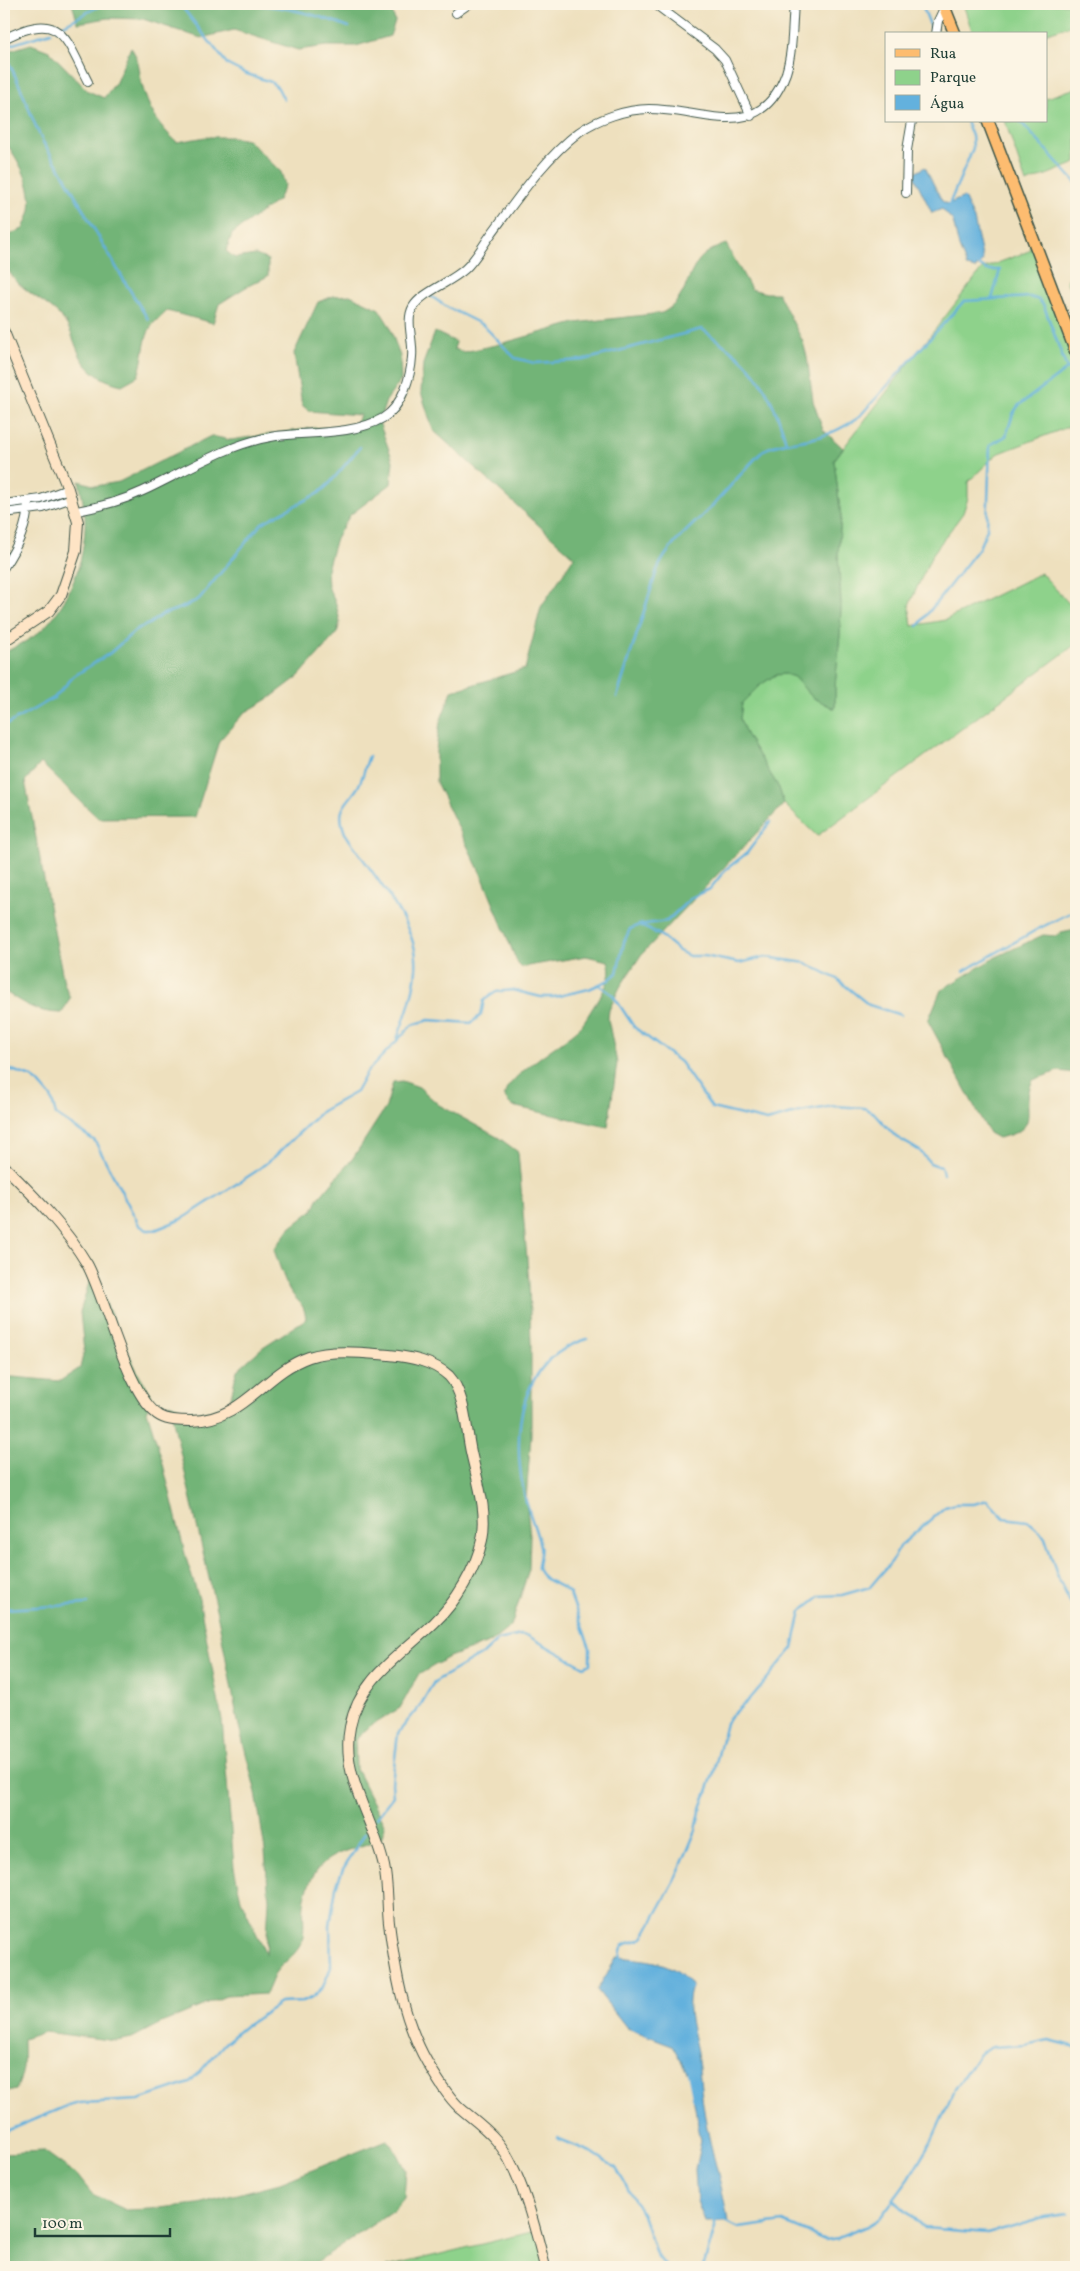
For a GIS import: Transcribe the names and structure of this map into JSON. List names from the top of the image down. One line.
{"legend":["Rua","Parque","Água"],"scale_bar":"100 m"}
